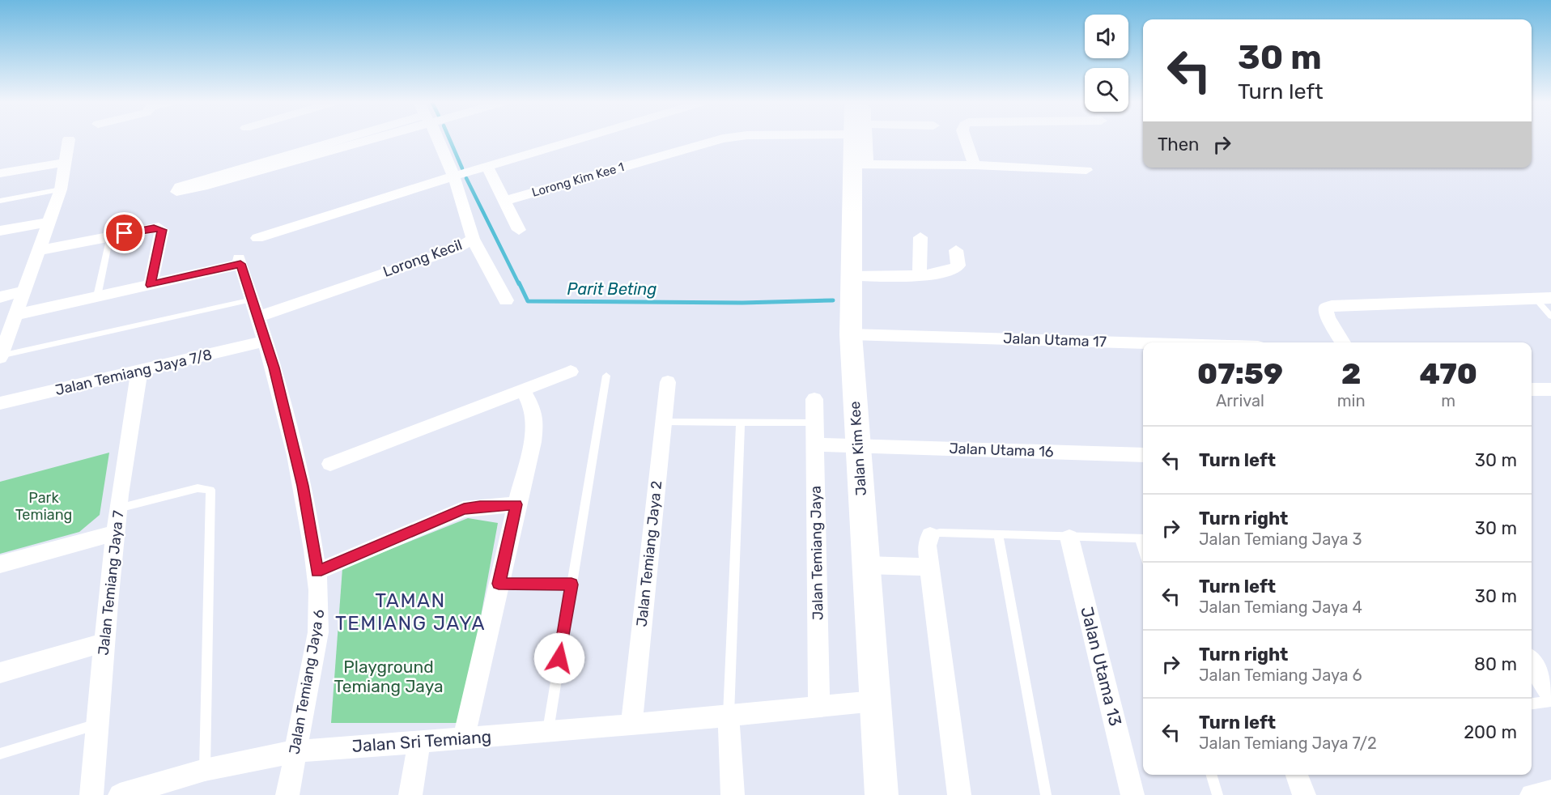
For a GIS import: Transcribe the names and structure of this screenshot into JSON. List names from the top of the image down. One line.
{"streets":{"street":["Lorong Kim Kee 1","Lorong Kecil","Jalan Utama 17","Jalan Temiang Jaya 7/8","Jalan Kim Kee","Jalan Utama 16","Jalan Temiang Jaya","Jalan Temiang Jaya 2","Jalan Temiang Jaya 7","Jalan Utama 13","Jalan Temiang Jaya 6","Jalan Sri Temiang"]},"crossings":[["Lorong Kecil","Jalan Temiang Jaya 6"],["Jalan Utama 17","Jalan Kim Kee"],["Jalan Temiang Jaya 7/8","Jalan Temiang Jaya 7"],["Jalan Temiang Jaya 7/8","Jalan Temiang Jaya 6"],["Jalan Kim Kee","Jalan Utama 16"],["Jalan Kim Kee","Jalan Sri Temiang"],["Jalan Utama 16","Jalan Temiang Jaya"],["Jalan Temiang Jaya","Jalan Sri Temiang"],["Jalan Temiang Jaya 2","Jalan Sri Temiang"],["Jalan Temiang Jaya 6","Jalan Sri Temiang"]],"districts":["TAMAN TEMIANG JAYA"],"water":["Parit Beting"],"parks":["Park Temiang","Playground Temiang Jaya"],"page":{"turn":["30 m","Turn left"],"then":"Then","eta":["07:59","Arrival","2","min","470","m"],"list":[{"name":"Turn left","value":"30 m"},{"name":"Turn right","note":"Jalan Temiang Jaya 3","value":"30 m"},{"name":"Turn left","note":"Jalan Temiang Jaya 4","value":"30 m"},{"name":"Turn right","note":"Jalan Temiang Jaya 6","value":"80 m"},{"name":"Turn left","note":"Jalan Temiang Jaya 7/2","value":"200 m"}]}}
